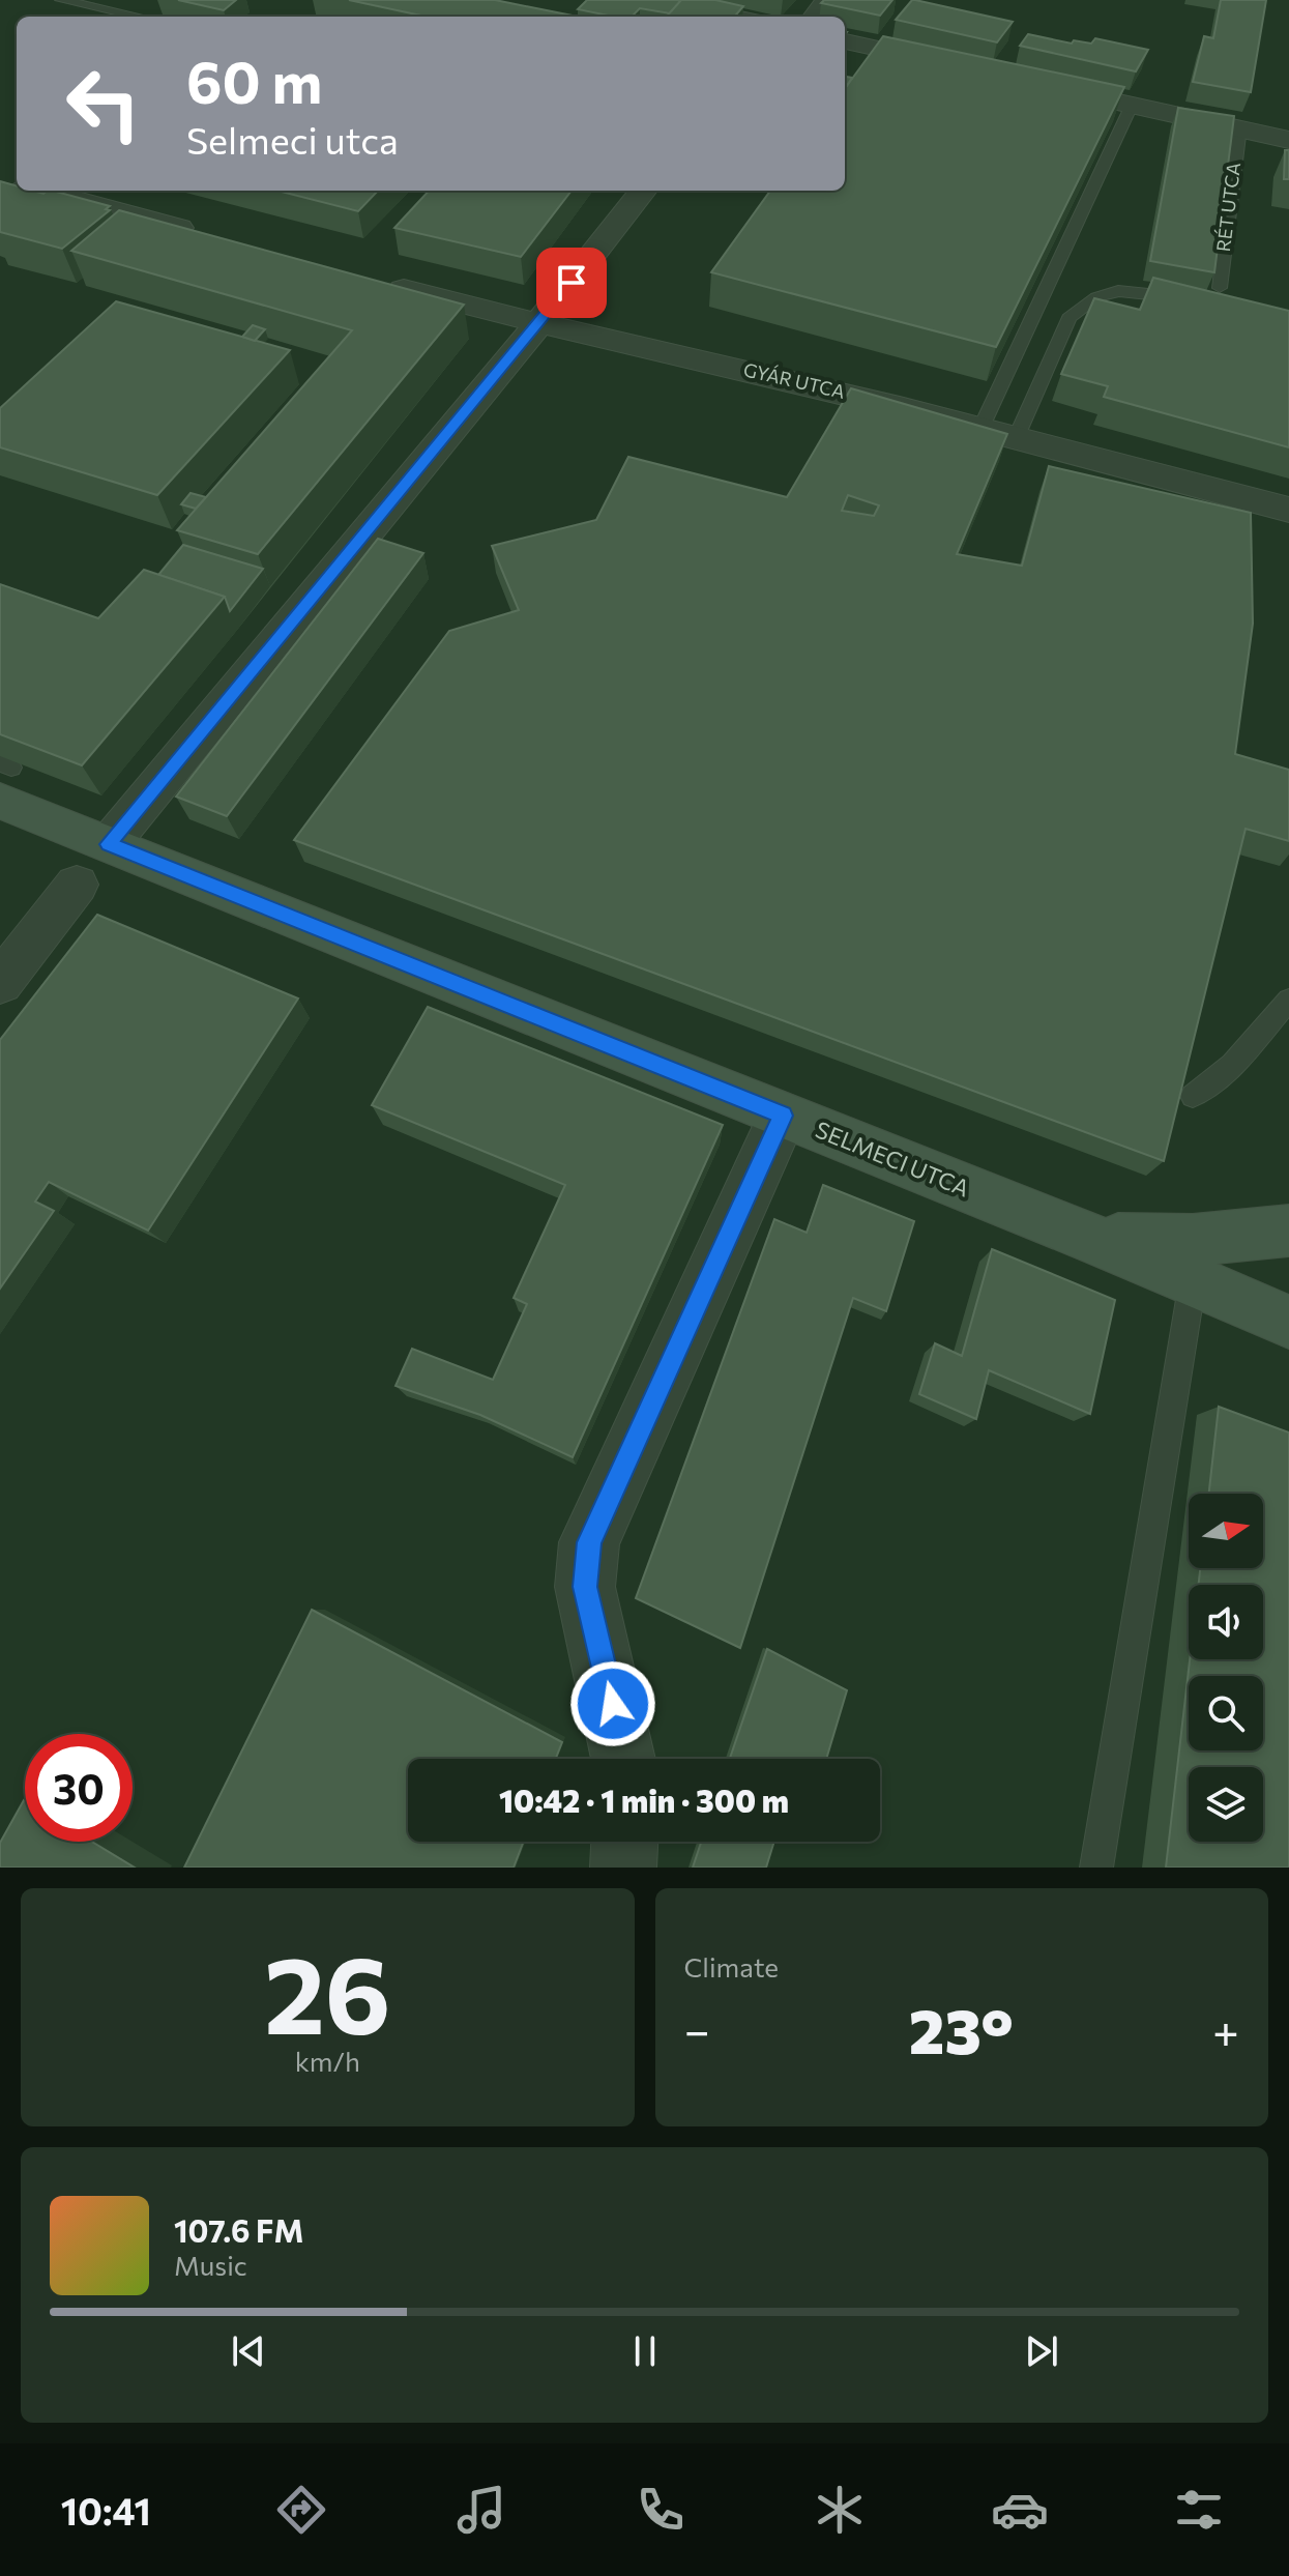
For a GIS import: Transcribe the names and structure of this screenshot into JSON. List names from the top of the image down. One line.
{"streets":{"street":["GYÁR UTCA","SELMECI UTCA"],"lane":["RÉT UTCA"]},"crossings":[["RÉT UTCA","GYÁR UTCA"]],"north":"right","page":{"turn":["60 m","Selmeci utca"],"limit":"30","trip":"10:42 · 1 min · 300 m","tile":[["26","km/h"],"Climate"],"heat":["−","23°","+"],"song":["107.6 FM","Music"],"tabs":"10:41"}}
